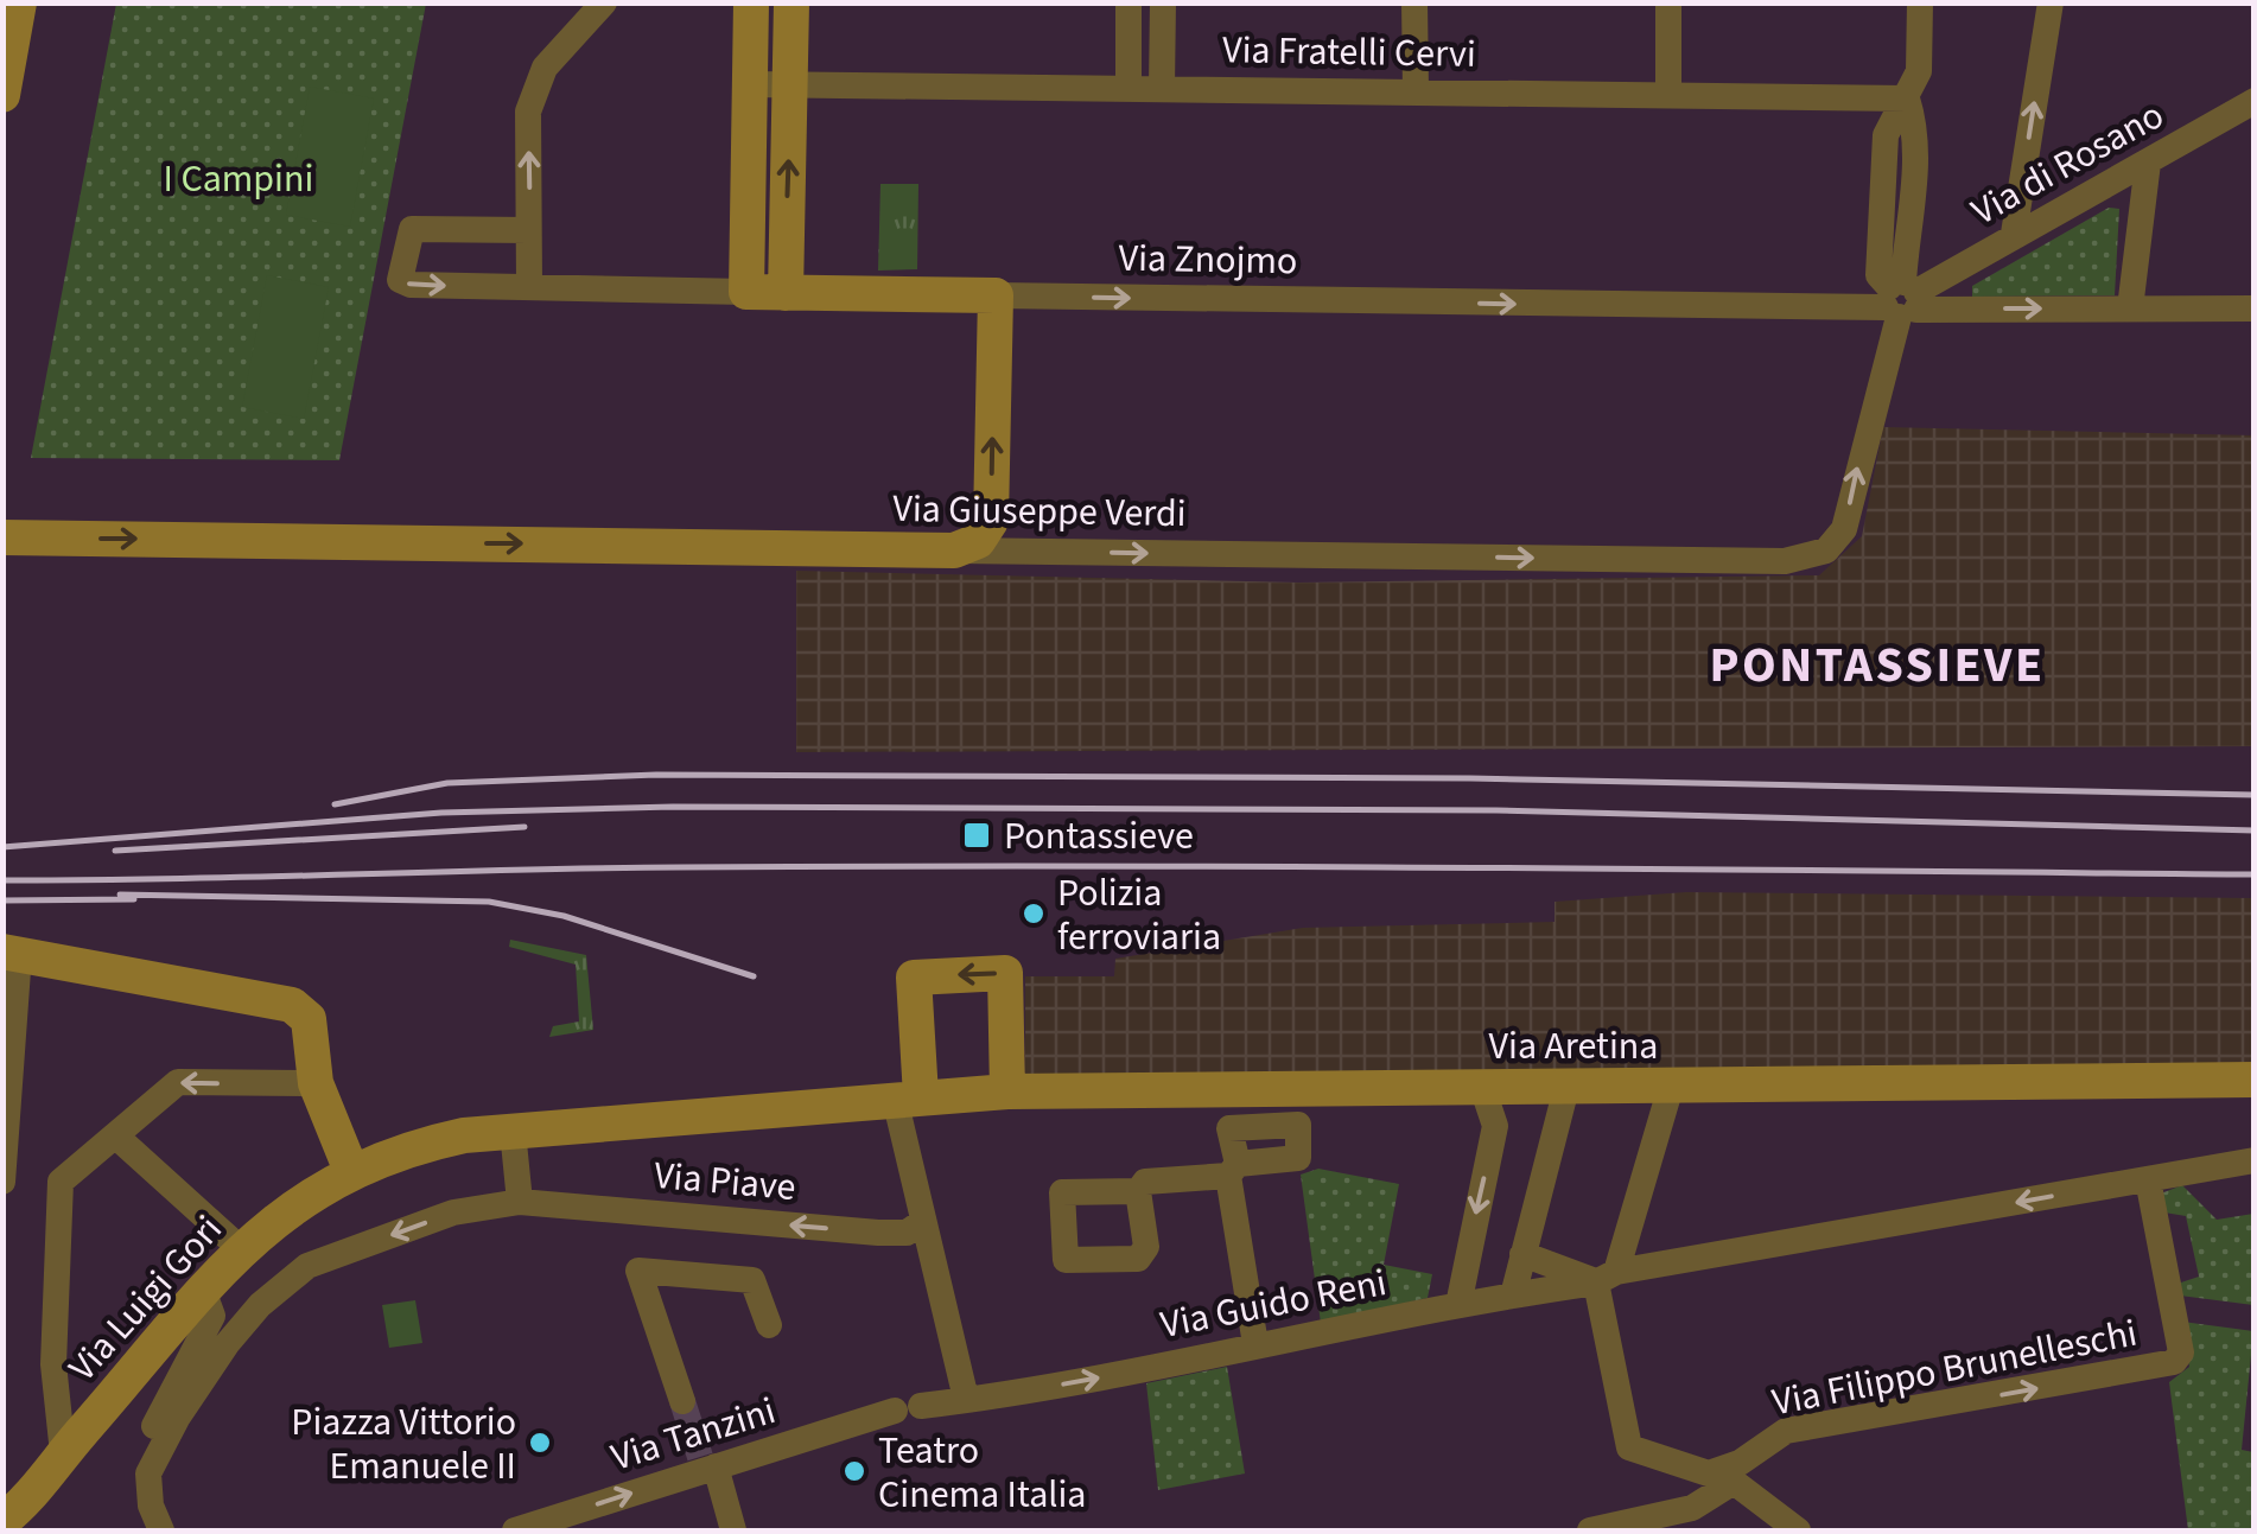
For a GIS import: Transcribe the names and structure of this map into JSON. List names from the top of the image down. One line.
{"streets":{"street":["Via Fratelli Cervi","Via di Rosano","Via Znojmo","Via Giuseppe Verdi","Via Aretina","Via Piave","Via Luigi Gori","Via Guido Reni","Via Filippo Brunelleschi","Via Tanzini"]},"crossings":[["Via Fratelli Cervi","Via Giuseppe Verdi"],["Via di Rosano","Via Znojmo"],["Via di Rosano","Via Giuseppe Verdi"],["Via Znojmo","Via Giuseppe Verdi"],["Via Aretina","Via Luigi Gori"],["Via Guido Reni","Via Filippo Brunelleschi"],["Via Guido Reni","Via Tanzini"]],"one_way":["Via Giuseppe Verdi","Via Piave","Via Tanzini"],"districts":["PONTASSIEVE"],"parks":["I Campini"],"places":{"transit":["Pontassieve"],"other":["Polizia ferroviaria","Piazza Vittorio Emanuele II","Teatro Cinema Italia"]}}
